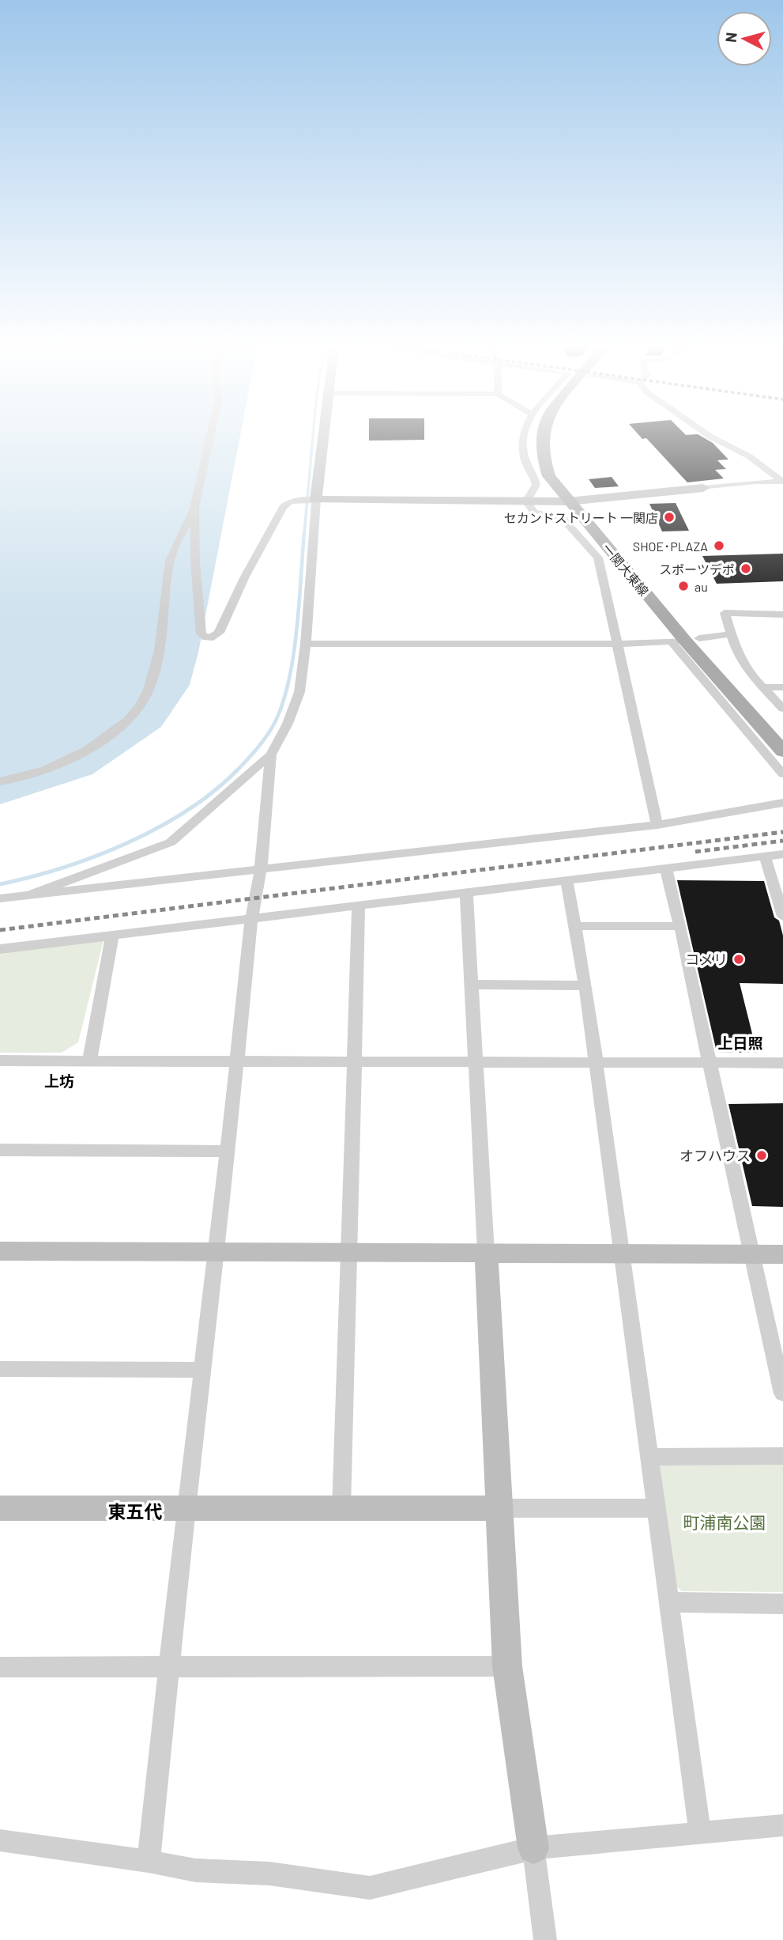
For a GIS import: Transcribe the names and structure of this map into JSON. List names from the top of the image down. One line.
{"streets":{"main road":["一関大東線"]},"districts":["上日照","上坊","東五代"],"parks":["町浦南公園"],"places":["セカンドストリート 一関店","SHOE･PLAZA","スポーツデポ","au","コメリ","オフハウス"],"north":"left"}
